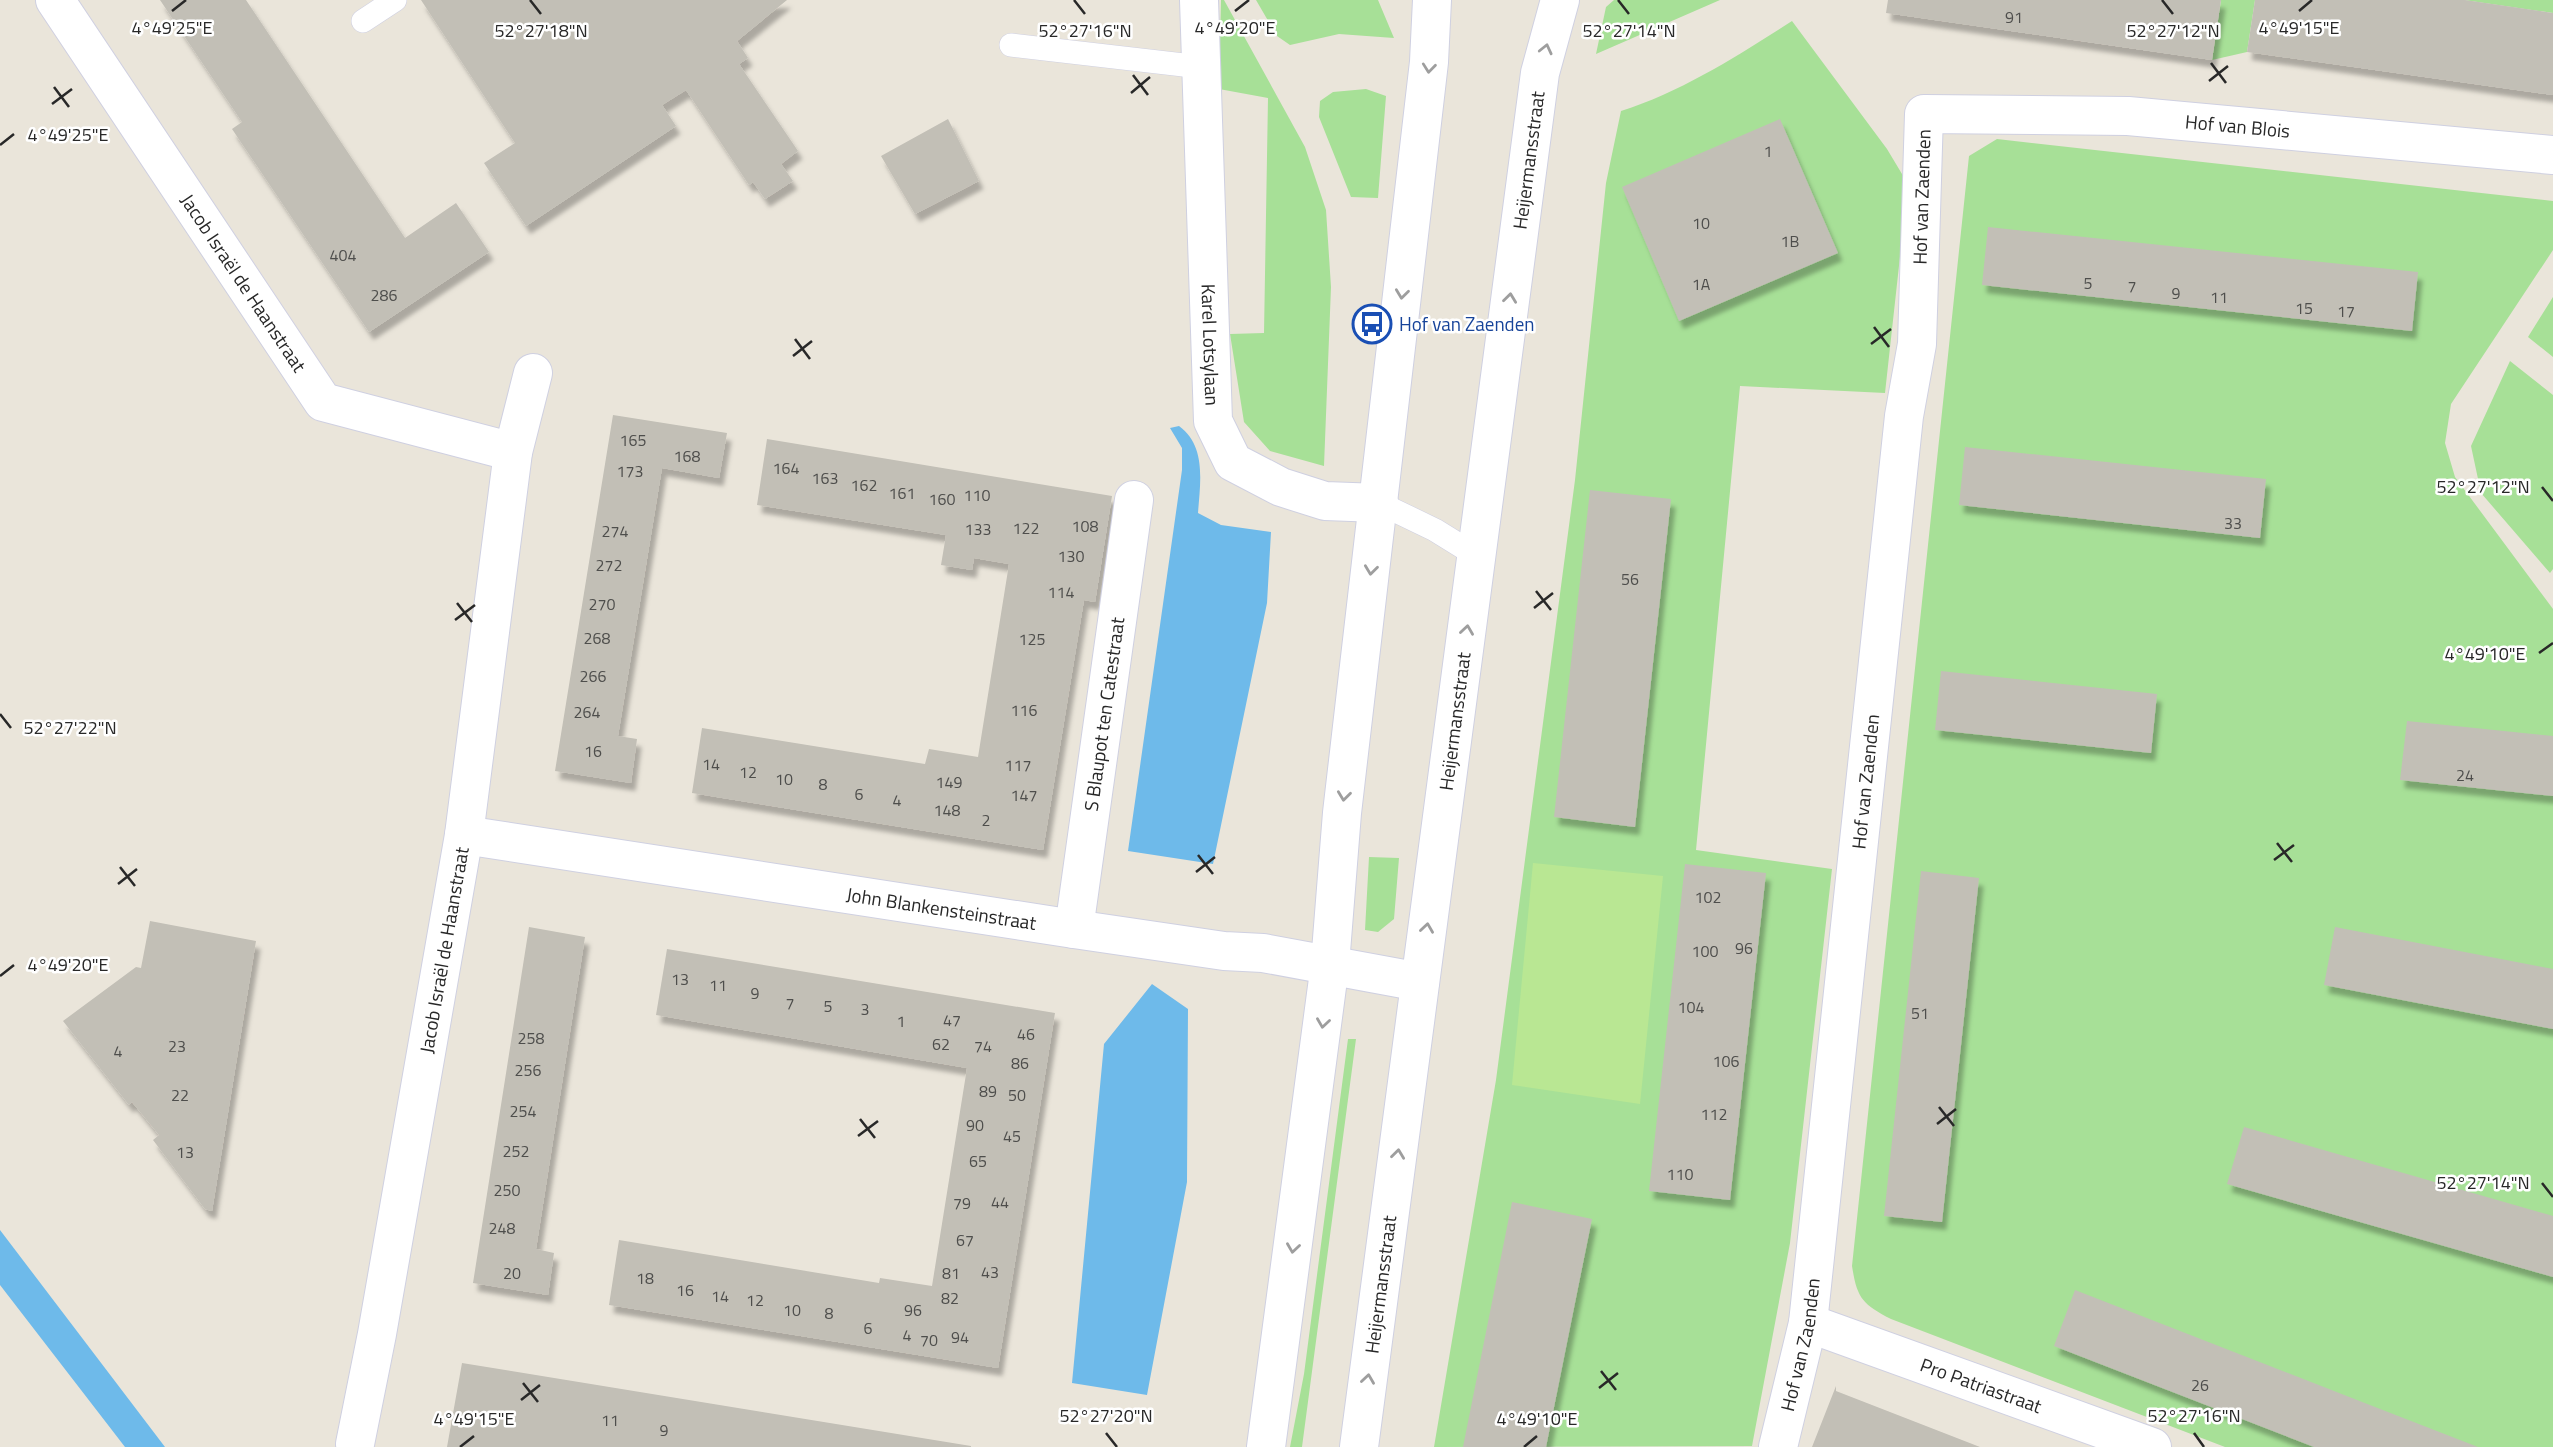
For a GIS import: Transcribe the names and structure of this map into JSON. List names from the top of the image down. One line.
{"streets":{"street":["Hof van Blois","Heijermansstraat","Hof van Zaenden","Jacob Israël de Haanstraat","Karel Lotsylaan","S Blaupot ten Catestraat","John Blankensteinstraat","Pro Patriastraat"]},"crossings":[["Hof van Blois","Hof van Zaenden"],["Heijermansstraat","Karel Lotsylaan"],["Heijermansstraat","John Blankensteinstraat"],["Hof van Zaenden","Pro Patriastraat"],["Jacob Israël de Haanstraat","John Blankensteinstraat"],["S Blaupot ten Catestraat","John Blankensteinstraat"]],"places":{"bus stop":["Hof van Zaenden"]},"house_numbers":["91","1","10","1B","404","5","1A","7","9","286","11","15","17","165","168","164","173","163","162","161","110","160","33","108","122","133","274","130","272","56","114","270","268","125","266","116","264","16","14","117","12","24","10","149","8","6","147","4","148","2","102","96","100","13","11","9","7","5","104","3","51","47","1","46","258","62","23","74","4","106","86","256","89","22","50","254","112","90","45","252","13","65","110","250","44","79","248","67","43","20","81","18","16","14","82","12","10","96","8","6","4","94","70","26","11","9"],"coordinates":["4°49'25\"E","4°49'20\"E","4°49'15\"E","52°27'18\"N","52°27'12\"N","52°27'16\"N","52°27'14\"N","4°49'10\"E","52°27'22\"N","52°27'20\"N"]}
